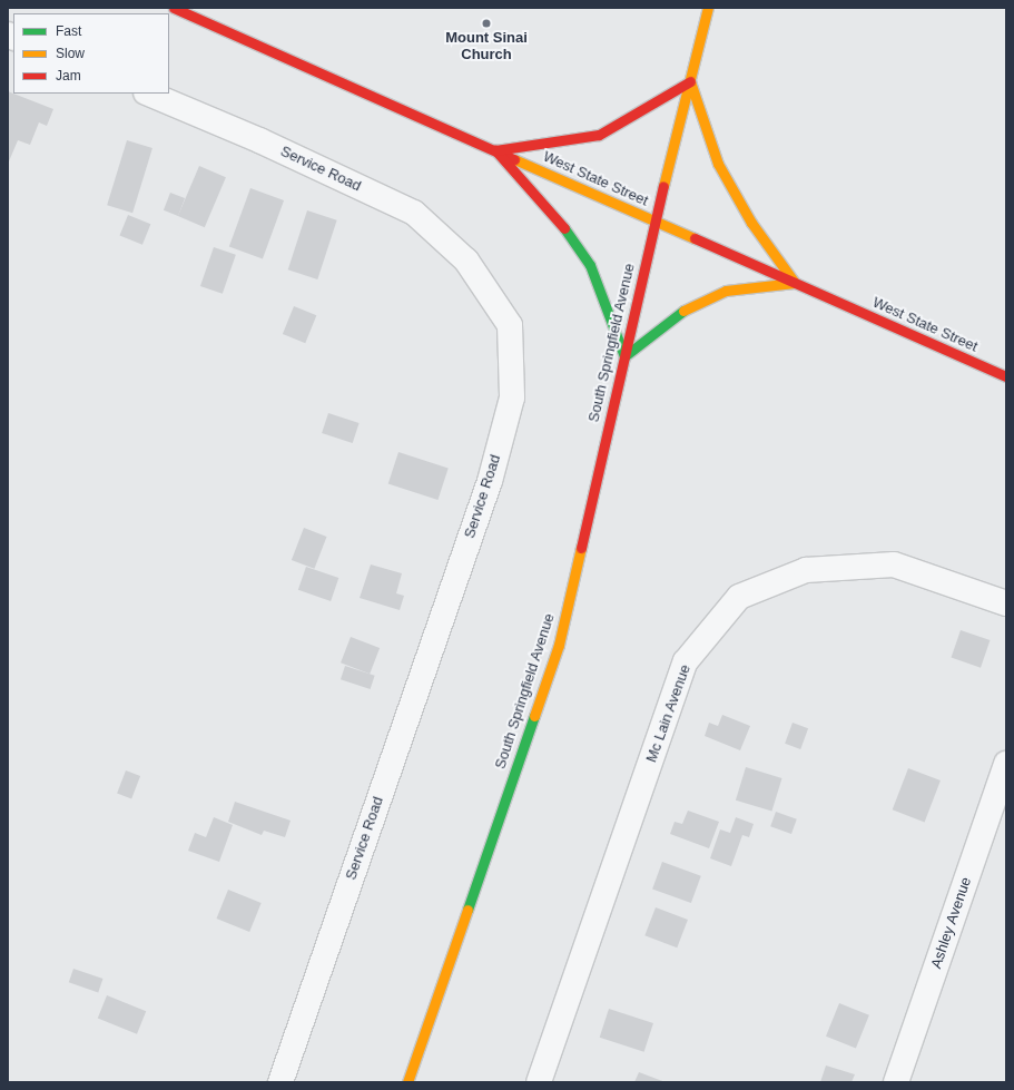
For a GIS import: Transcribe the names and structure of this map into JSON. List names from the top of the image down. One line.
{"streets":{"main road":["West State Street","South Springfield Avenue"],"street":["Service Road","Mc Lain Avenue","Ashley Avenue"]},"crossings":[["West State Street","South Springfield Avenue"]],"places":["Mount Sinai Church"],"legend":["Fast","Slow","Jam"]}
